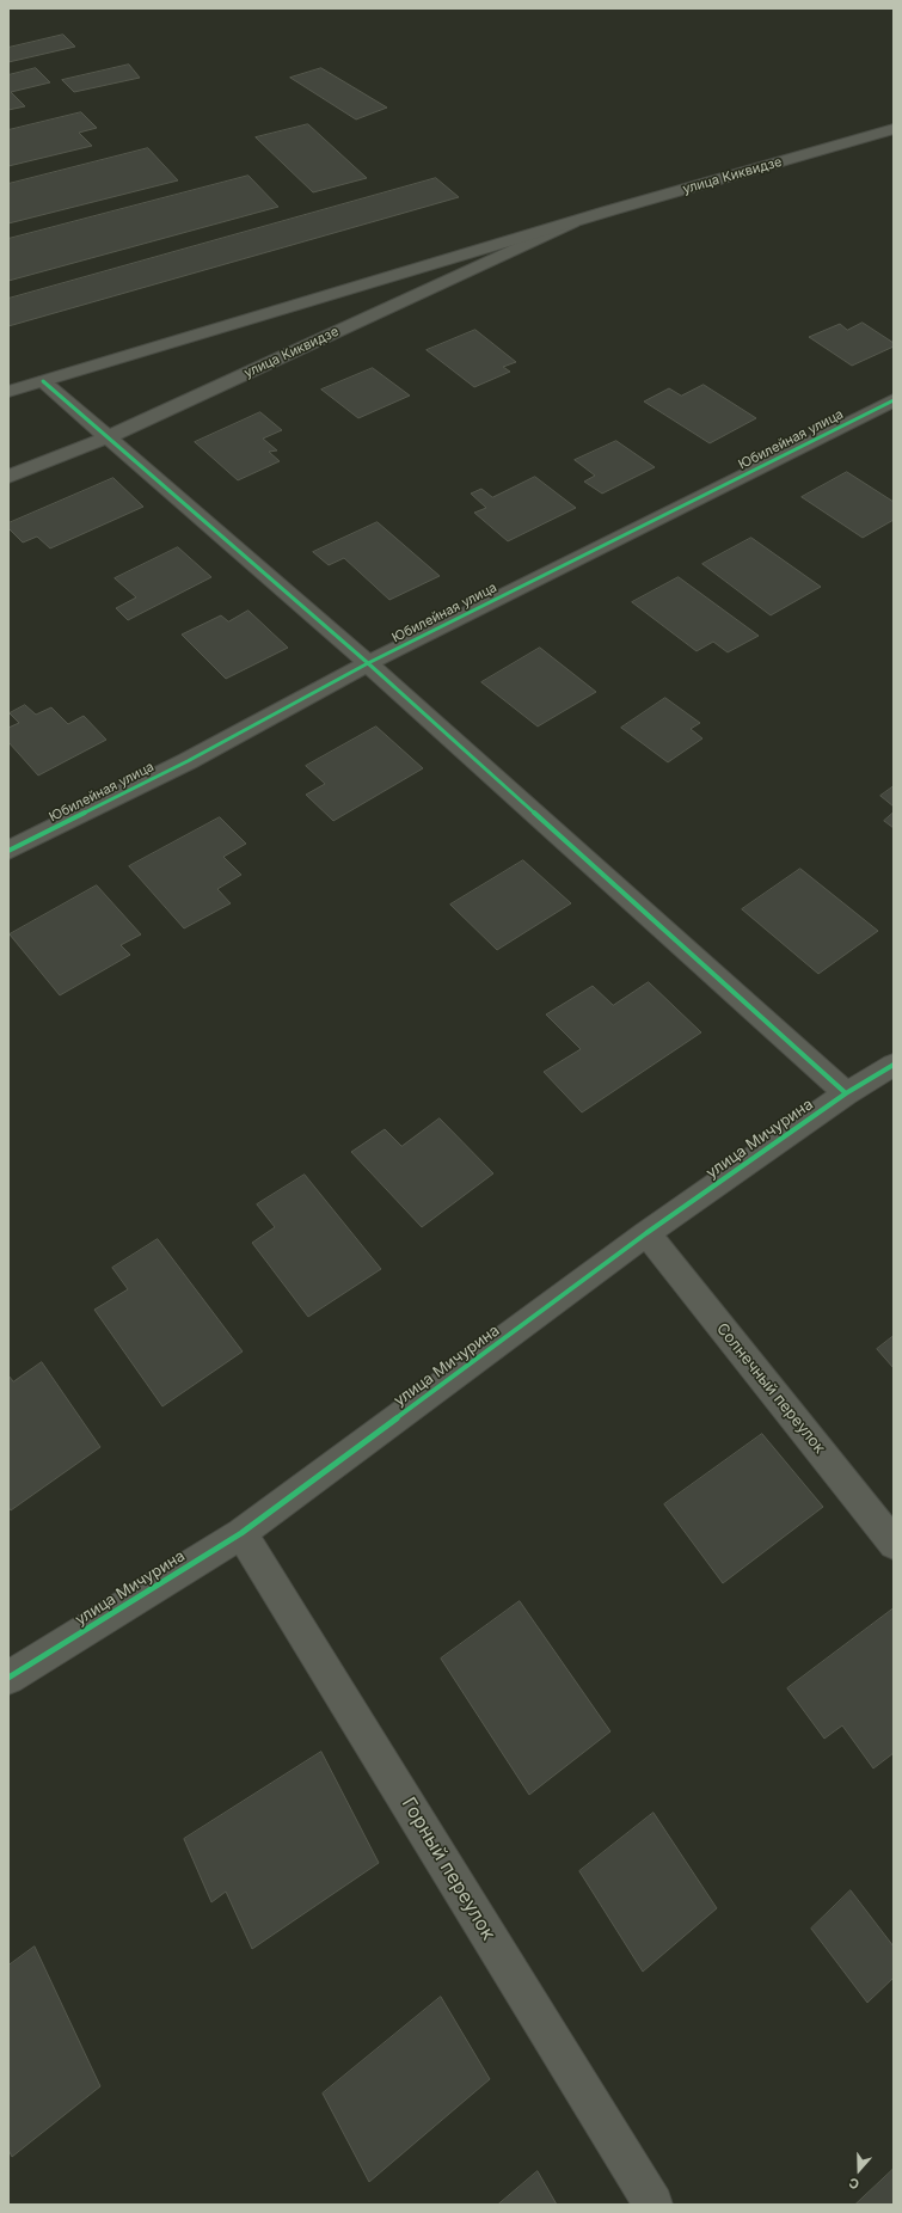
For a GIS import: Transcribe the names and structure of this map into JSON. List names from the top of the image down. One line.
{"streets":{"street":["улица Киквидзе","Юбилейная улица","улица Мичурина","Солнечный переулок","Горный переулок"]},"crossings":[["улица Мичурина","Солнечный переулок"],["улица Мичурина","Горный переулок"]],"north":"bottom"}
